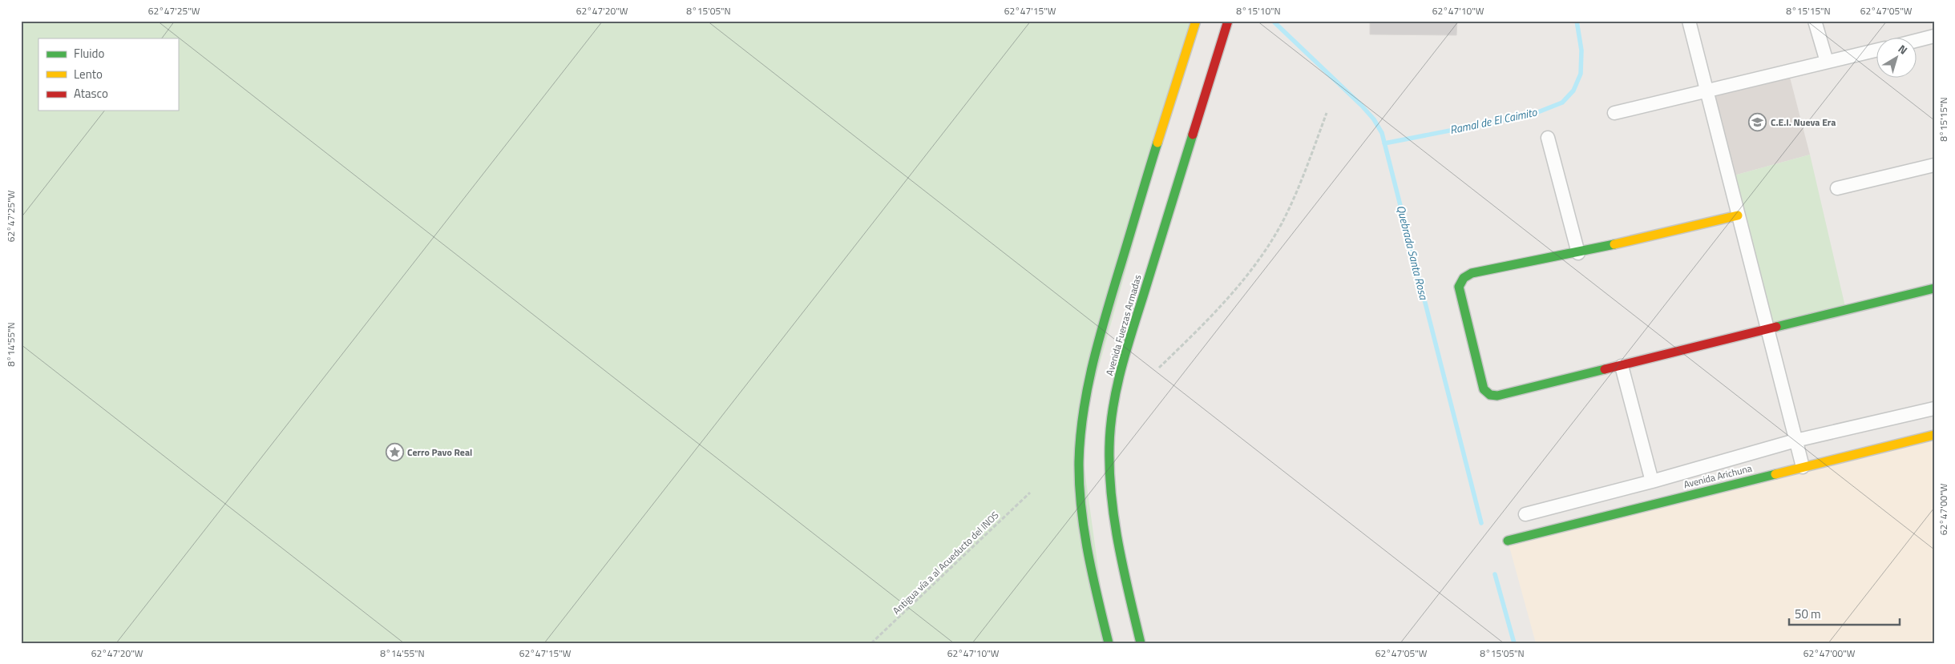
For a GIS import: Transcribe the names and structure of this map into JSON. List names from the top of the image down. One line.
{"streets":{"street":["Avenida Fuerzas Armadas","Avenida Arichuna"],"path":["Antigua vía a al Acueducto del INOS"]},"water":["Ramal de El Caimito","Quebrada Santa Rosa"],"places":{"school or university":["C.E.I. Nueva Era"],"place":["Cerro Pavo Real"]},"legend":["Fluido","Lento","Atasco"],"scale_bar":"50 m","north":"top right","coordinates":["62°47'25\"W","62°47'20\"W","8°15'05\"N","62°47'15\"W","8°15'10\"N","62°47'10\"W","8°15'15\"N","62°47'05\"W","8°14'55\"N","62°47'00\"W"]}
